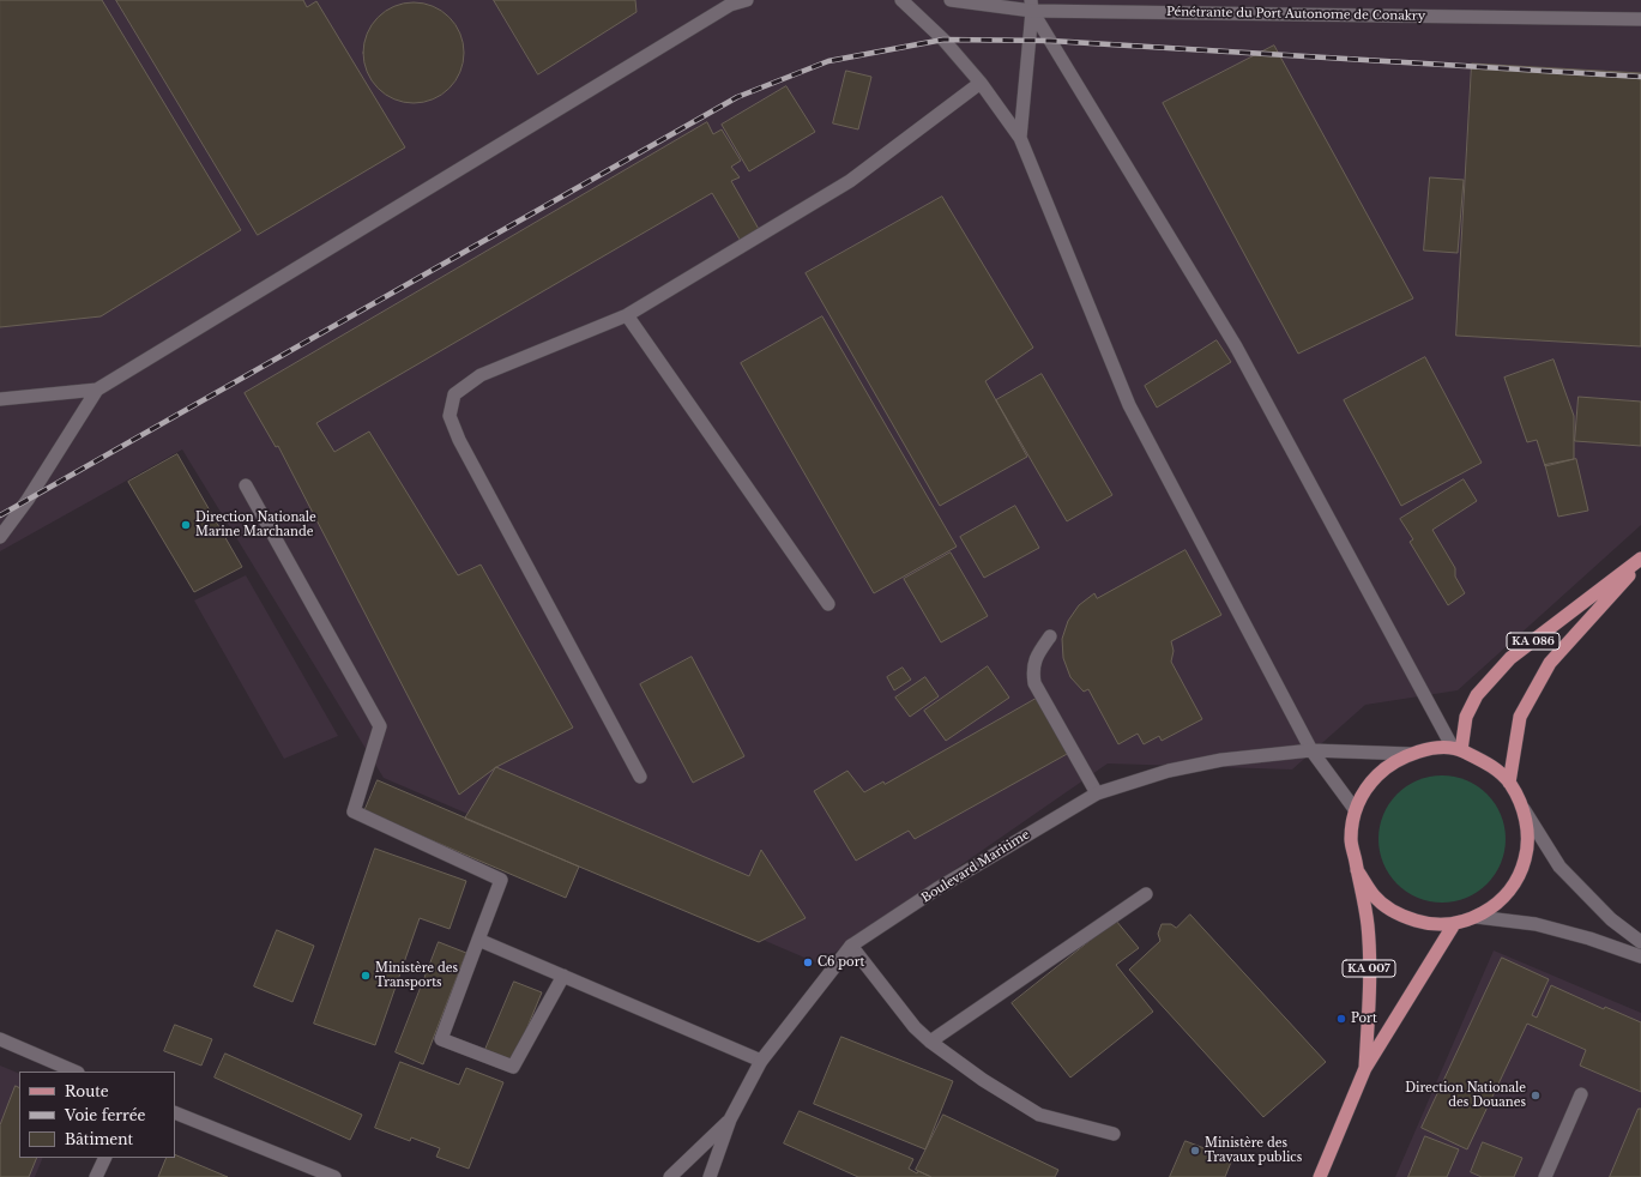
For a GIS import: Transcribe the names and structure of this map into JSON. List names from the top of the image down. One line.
{"streets":{"main road":["KA 086","KA 007"],"street":["Pénétrante du Port Autonome de Conakry","Boulevard Maritime"]},"places":["Direction Nationale Marine Marchande","C6 port","Ministère des Transports","Port","Direction Nationale des Douanes","Ministère des Travaux publics"],"legend":["Route","Voie ferrée","Bâtiment"]}
